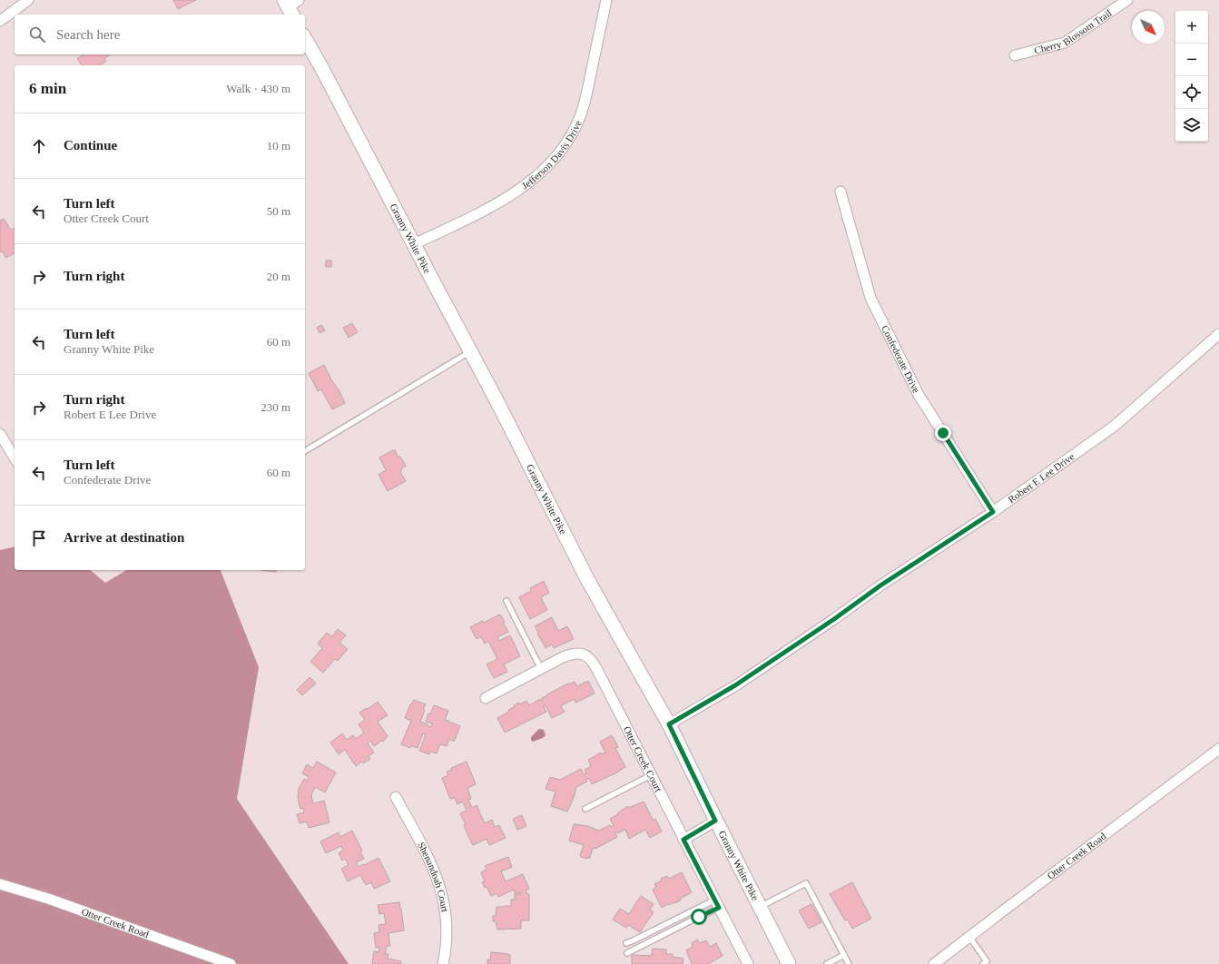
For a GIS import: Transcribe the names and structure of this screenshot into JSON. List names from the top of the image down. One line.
{"streets":{"main road":["Granny White Pike"],"street":["Cherry Blossom Trail","Jefferson Davis Drive","Confederate Drive","Robert E Lee Drive","Otter Creek Court","Otter Creek Road","Shenandoah Court"]},"crossings":[["Jefferson Davis Drive","Granny White Pike"],["Granny White Pike","Robert E Lee Drive"],["Confederate Drive","Robert E Lee Drive"]],"north":"bottom right","page":{"map_buttons":["+","−"],"search":"Search here","heading":["6 min","Walk · 430 m"],"list":[["Continue","10 m"],["Turn left","Otter Creek Court","50 m"],["Turn right","20 m"],["Turn left","Granny White Pike","60 m"],["Turn right","Robert E Lee Drive","230 m"],["Turn left","Confederate Drive","60 m"],"Arrive at destination"]}}
